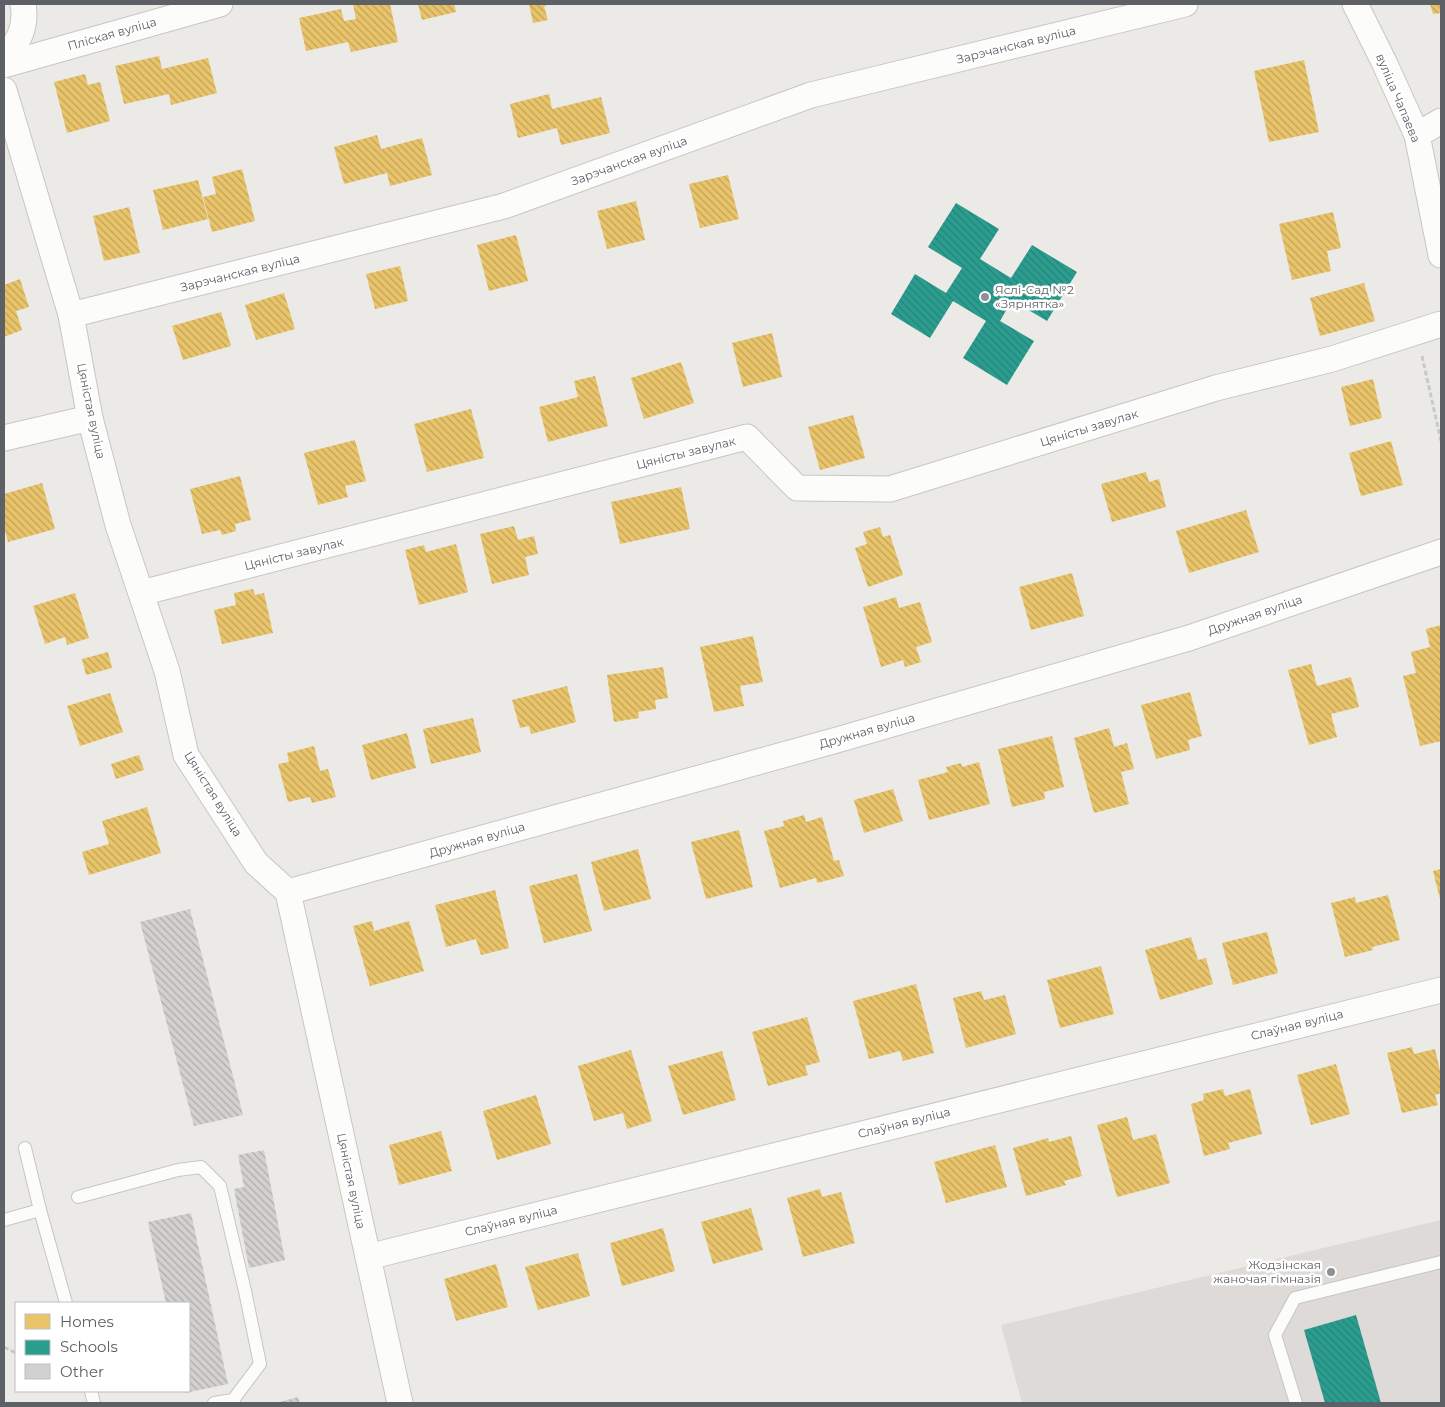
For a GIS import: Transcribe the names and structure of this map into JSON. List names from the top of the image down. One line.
{"streets":{"street":["Пліская вуліца","Зарэчанская вуліца","вуліца Чапаева","Цяністая вуліца","Цяністы завулак","Дружная вуліца","Слаўная вуліца"]},"crossings":[["Зарэчанская вуліца","Цяністая вуліца"],["Цяністая вуліца","Цяністы завулак"],["Цяністая вуліца","Дружная вуліца"],["Цяністая вуліца","Слаўная вуліца"]],"places":["Яслі-Сад №2 «Зярнятка»","Жодзінская жаночая гімназія"],"legend":["Homes","Schools","Other"]}
